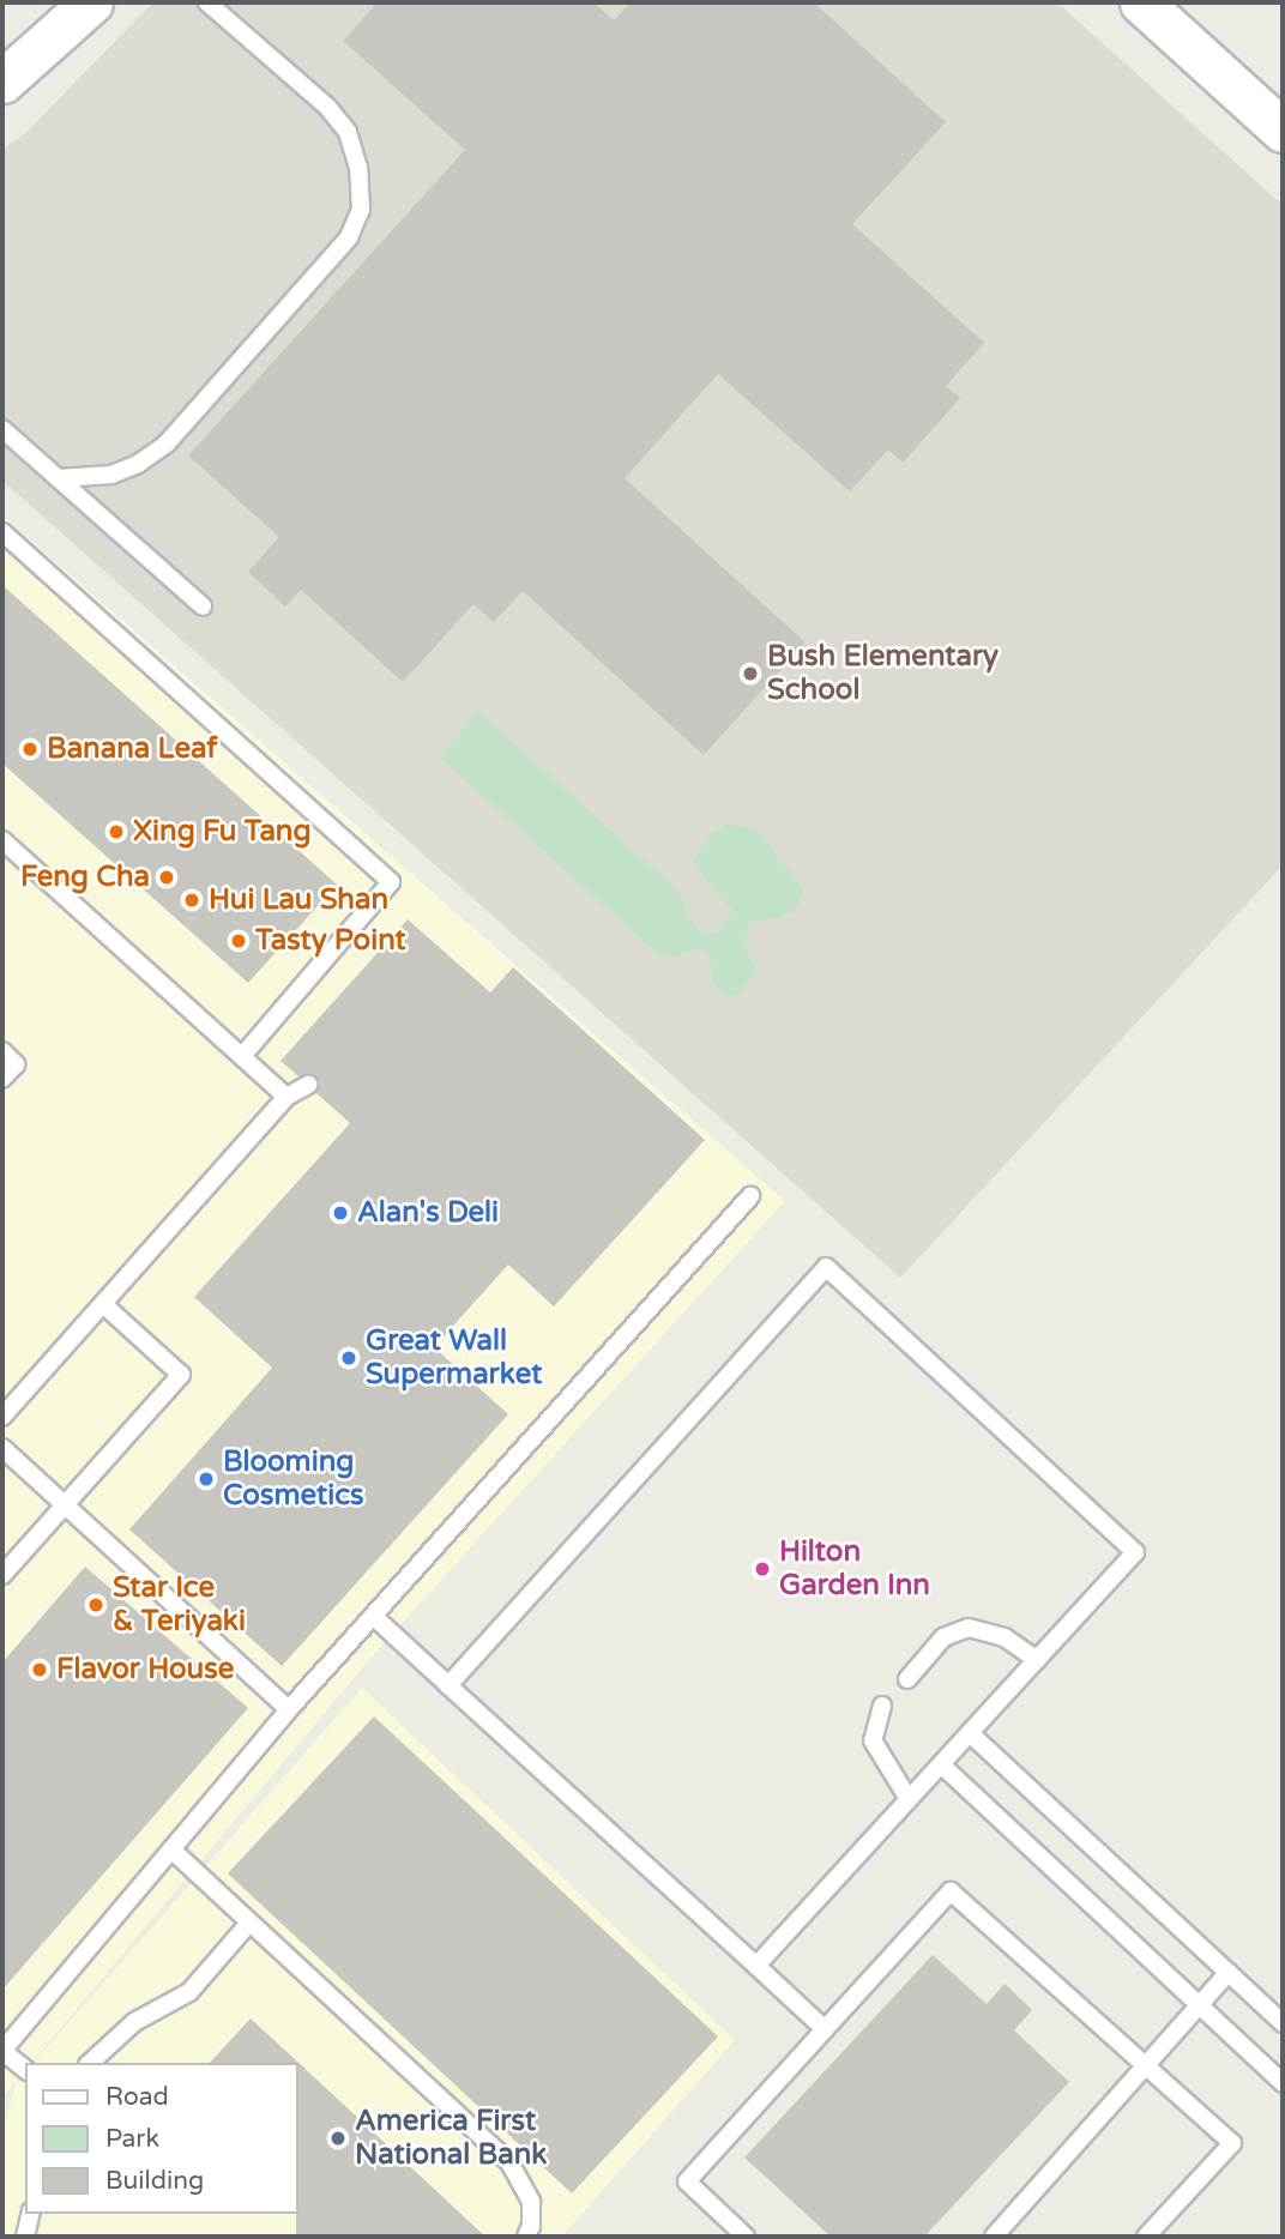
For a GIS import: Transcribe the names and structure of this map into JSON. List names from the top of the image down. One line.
{"places":["Bush Elementary School","Banana Leaf","Xing Fu Tang","Feng Cha","Hui Lau Shan","Tasty Point","Alan's Deli","Great Wall Supermarket","Blooming Cosmetics","Hilton Garden Inn","Star Ice & Teriyaki","Flavor House","America First National Bank"],"legend":["Road","Park","Building"]}
